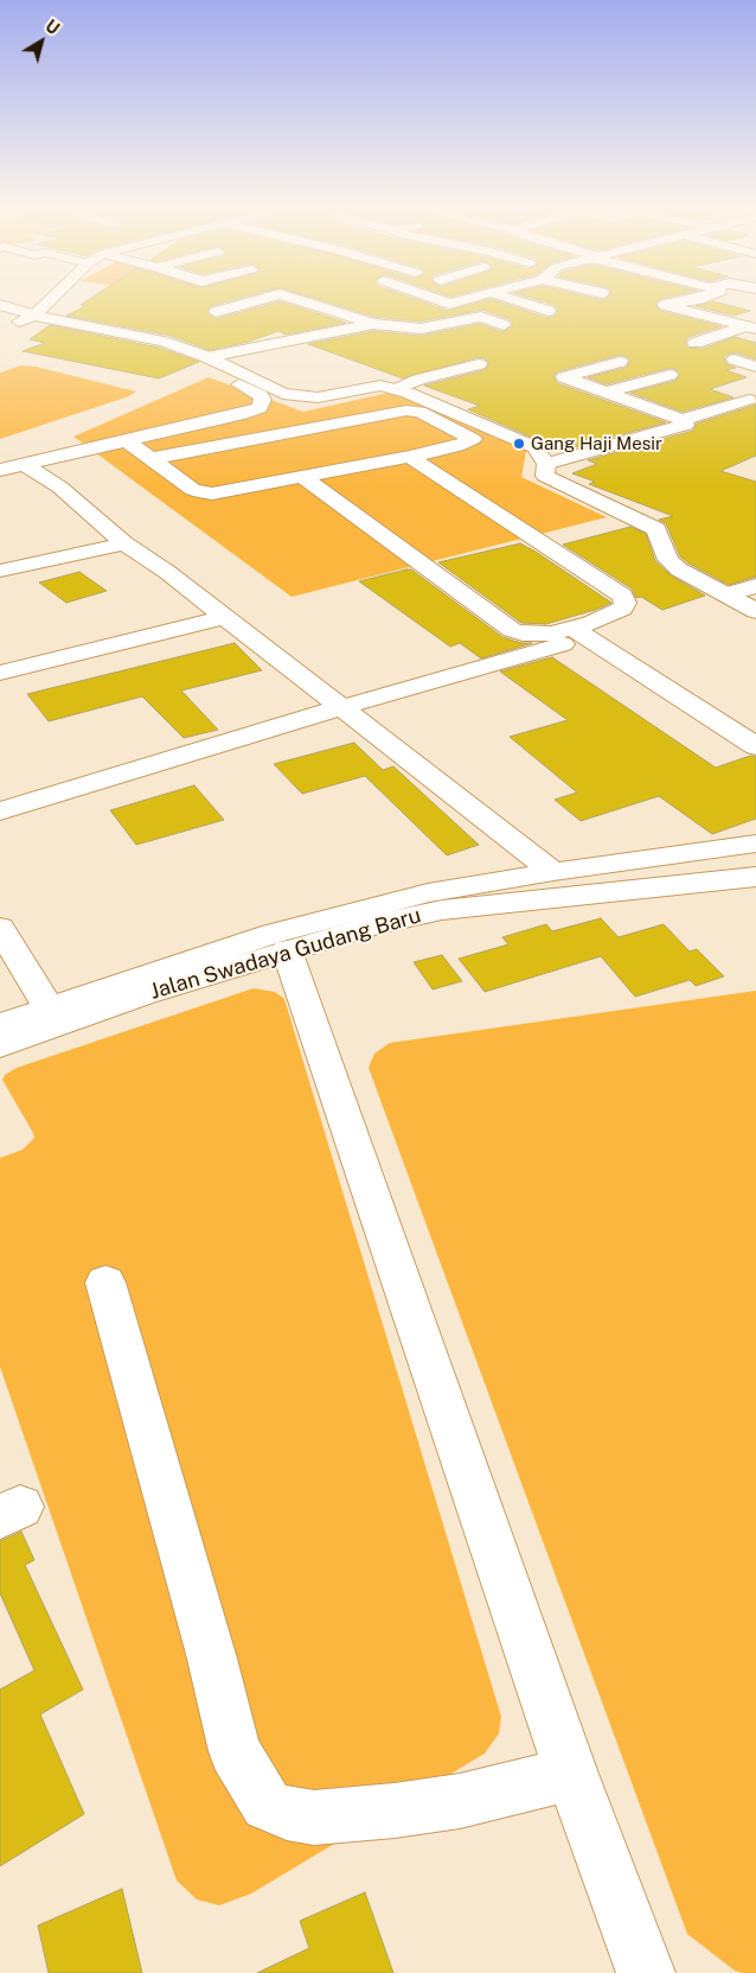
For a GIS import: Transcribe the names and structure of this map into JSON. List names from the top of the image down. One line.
{"streets":{"street":["Jalan Swadaya Gudang Baru"]},"places":["Gang Haji Mesir"],"north":"top right"}
